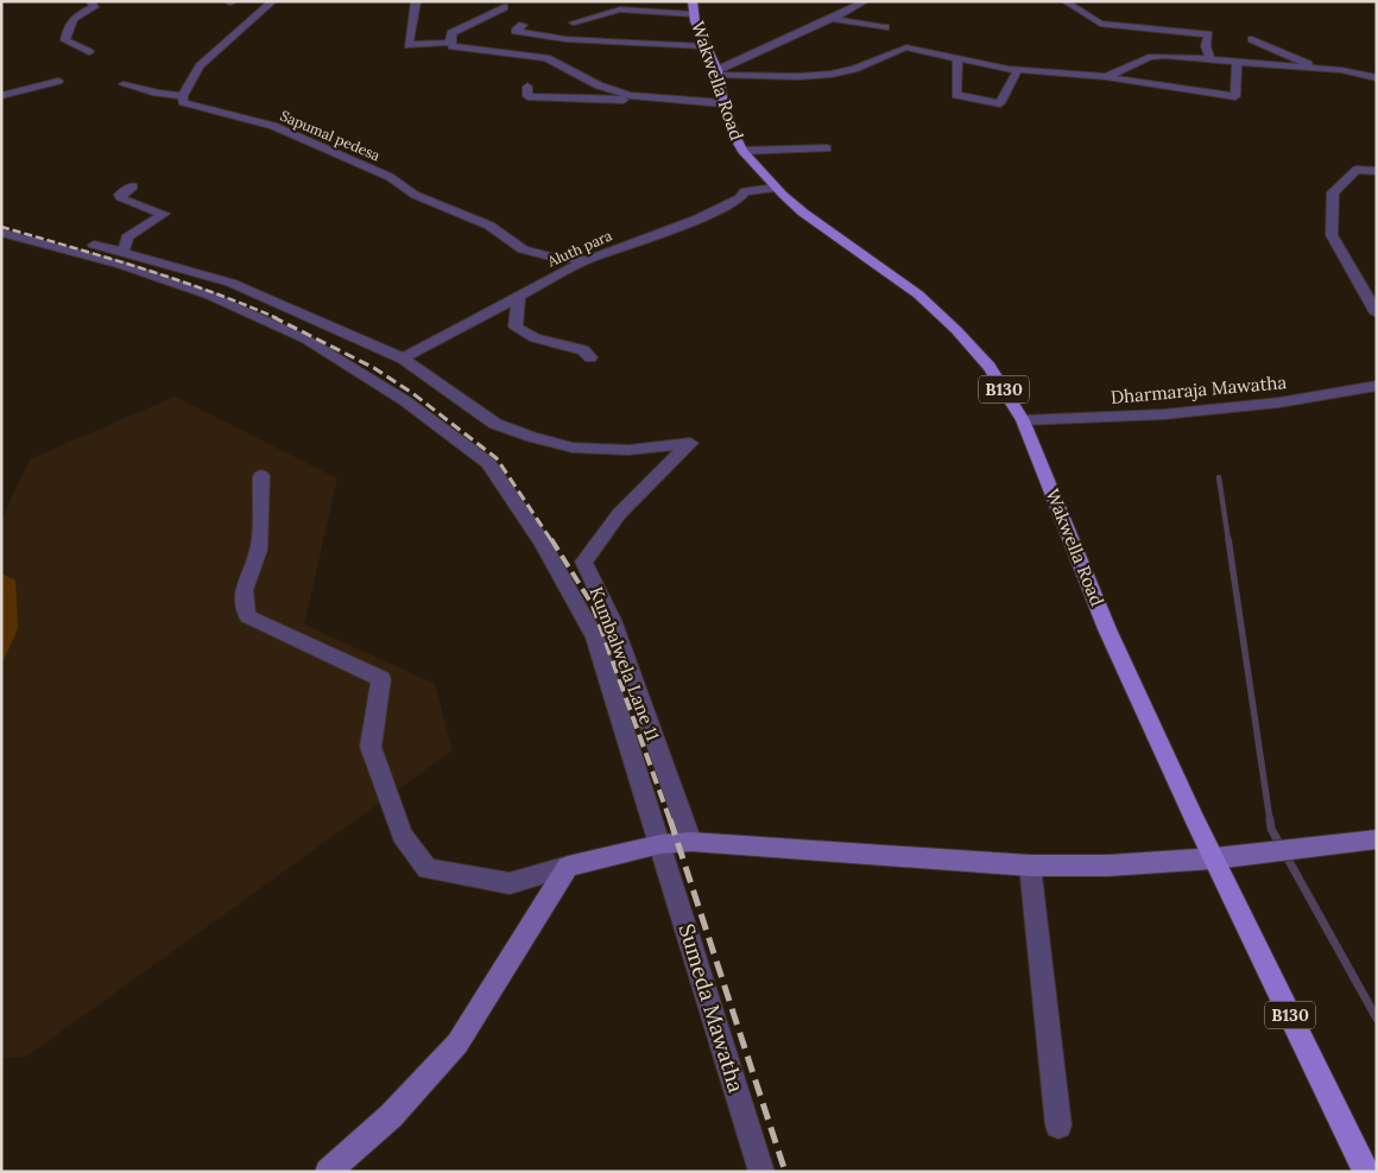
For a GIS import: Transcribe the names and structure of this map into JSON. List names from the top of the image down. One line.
{"streets":{"main road":["Wakwella Road","B130"],"street":["Sapumal pedesa","Aluth para","Dharmaraja Mawatha","Kumbalwela Lane 11","Sumeda Mawatha"]},"crossings":[["Wakwella Road","Aluth para"],["Wakwella Road","Dharmaraja Mawatha"],["Sapumal pedesa","Aluth para"],["Aluth para","Kumbalwela Lane 11"]]}
